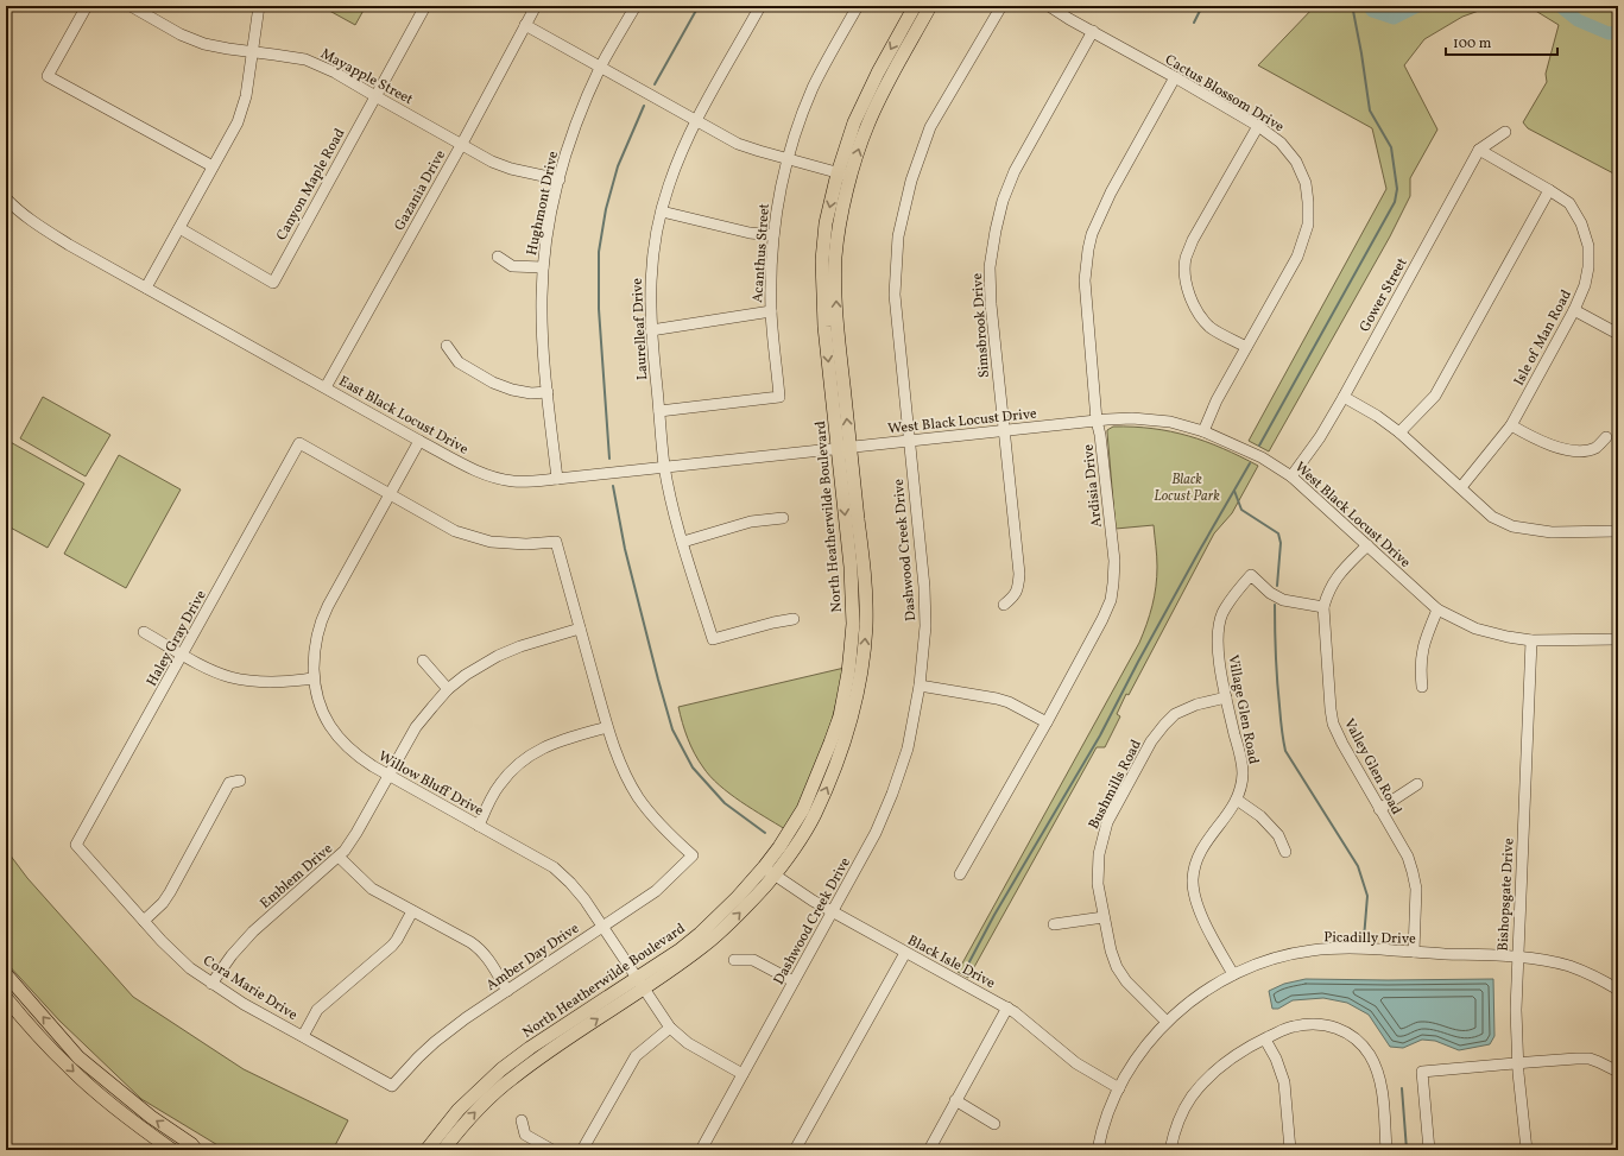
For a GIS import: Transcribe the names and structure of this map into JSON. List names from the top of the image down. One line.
{"streets":{"main road":["North Heatherwilde Boulevard"],"street":["Mayapple Street","Cactus Blossom Drive","Canyon Maple Road","Gazania Drive","Hughmont Drive","Acanthus Street","Gower Street","Simsbrook Drive","Laurelleaf Drive","Isle of Man Road","East Black Locust Drive","West Black Locust Drive","Ardisia Drive","Dashwood Creek Drive","Haley Gray Drive","Village Glen Road","Valley Glen Road","Willow Bluff Drive","Bushmills Road","Emblem Drive","Bishopsgate Drive","Picadilly Drive","Amber Day Drive","Black Isle Drive","Cora Marie Drive"]},"crossings":[["Mayapple Street","Canyon Maple Road"],["Mayapple Street","Gazania Drive"],["Mayapple Street","Hughmont Drive"],["Cactus Blossom Drive","Simsbrook Drive"],["Cactus Blossom Drive","West Black Locust Drive"],["Cactus Blossom Drive","Ardisia Drive"],["Gazania Drive","East Black Locust Drive"],["Hughmont Drive","East Black Locust Drive"],["Acanthus Street","Laurelleaf Drive"],["Gower Street","Isle of Man Road"],["Gower Street","West Black Locust Drive"],["Simsbrook Drive","West Black Locust Drive"],["Laurelleaf Drive","East Black Locust Drive"],["East Black Locust Drive","West Black Locust Drive"],["East Black Locust Drive","North Heatherwilde Boulevard"],["East Black Locust Drive","Willow Bluff Drive"],["West Black Locust Drive","Ardisia Drive"],["West Black Locust Drive","North Heatherwilde Boulevard"],["West Black Locust Drive","Dashwood Creek Drive"],["West Black Locust Drive","Valley Glen Road"],["West Black Locust Drive","Bishopsgate Drive"],["North Heatherwilde Boulevard","Willow Bluff Drive"],["North Heatherwilde Boulevard","Black Isle Drive"],["Dashwood Creek Drive","Willow Bluff Drive"],["Dashwood Creek Drive","Black Isle Drive"],["Haley Gray Drive","Willow Bluff Drive"],["Haley Gray Drive","Cora Marie Drive"],["Village Glen Road","Valley Glen Road"],["Village Glen Road","Bushmills Road"],["Village Glen Road","Picadilly Drive"],["Valley Glen Road","Picadilly Drive"],["Willow Bluff Drive","Emblem Drive"],["Willow Bluff Drive","Amber Day Drive"],["Bushmills Road","Picadilly Drive"],["Emblem Drive","Cora Marie Drive"],["Bishopsgate Drive","Picadilly Drive"],["Picadilly Drive","Black Isle Drive"],["Amber Day Drive","Cora Marie Drive"]],"parks":["Black Locust Park"],"scale_bar":"100 m"}
